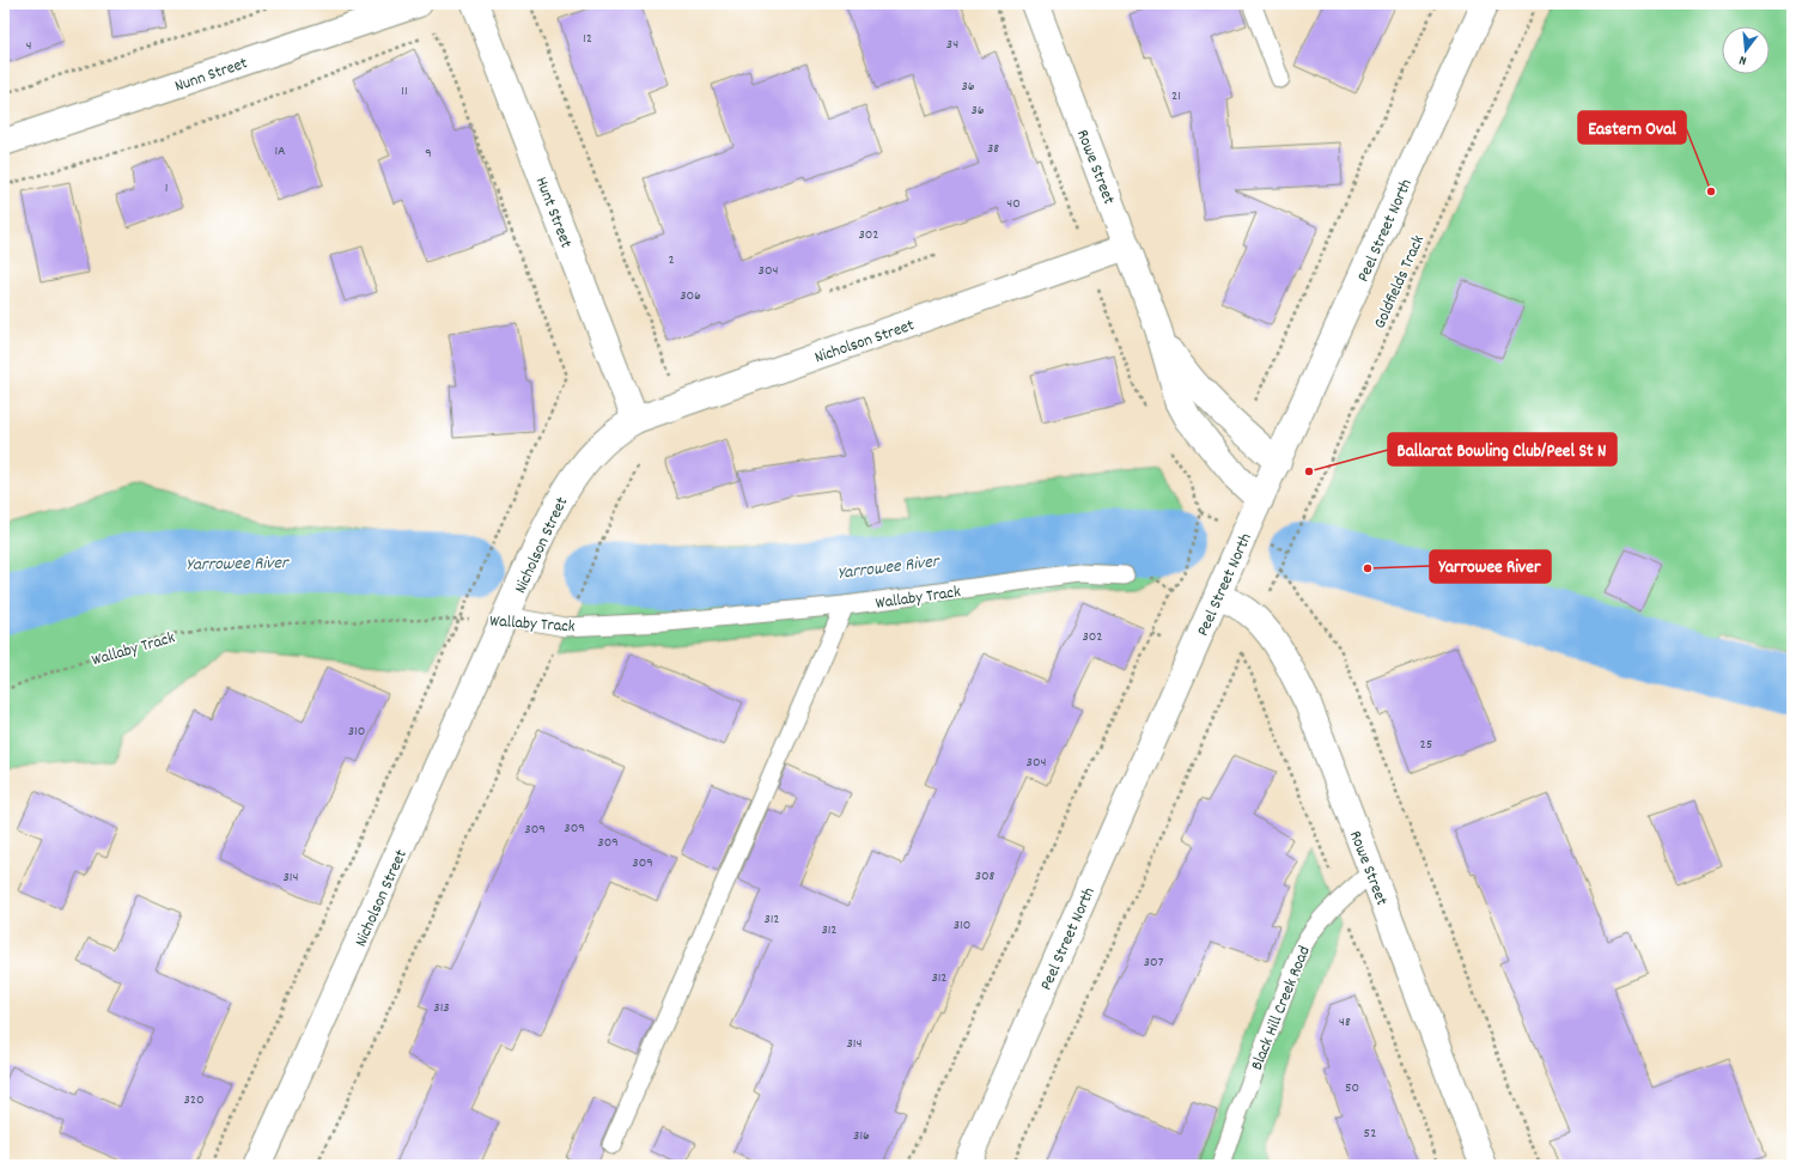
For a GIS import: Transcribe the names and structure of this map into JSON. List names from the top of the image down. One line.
{"streets":{"street":["Nunn Street","Rowe Street","Hunt Street","Peel Street North","Nicholson Street"],"lane":["Wallaby Track","Black Hill Creek Road"],"path":["Goldfields Track"]},"crossings":[["Rowe Street","Peel Street North"],["Rowe Street","Nicholson Street"],["Rowe Street","Black Hill Creek Road"],["Hunt Street","Nicholson Street"],["Nicholson Street","Wallaby Track"]],"water":["Yarrowee River"],"places":["Eastern Oval","Ballarat Bowling Club/Peel St N","Yarrowee River"],"house_numbers":["12","34","4","36","11","21","36","38","1A","9","1","40","302","2","304","306","302","310","25","304","309","309","309","309","308","314","312","310","312","307","312","313","48","314","50","320","52","316"],"north":"bottom"}
